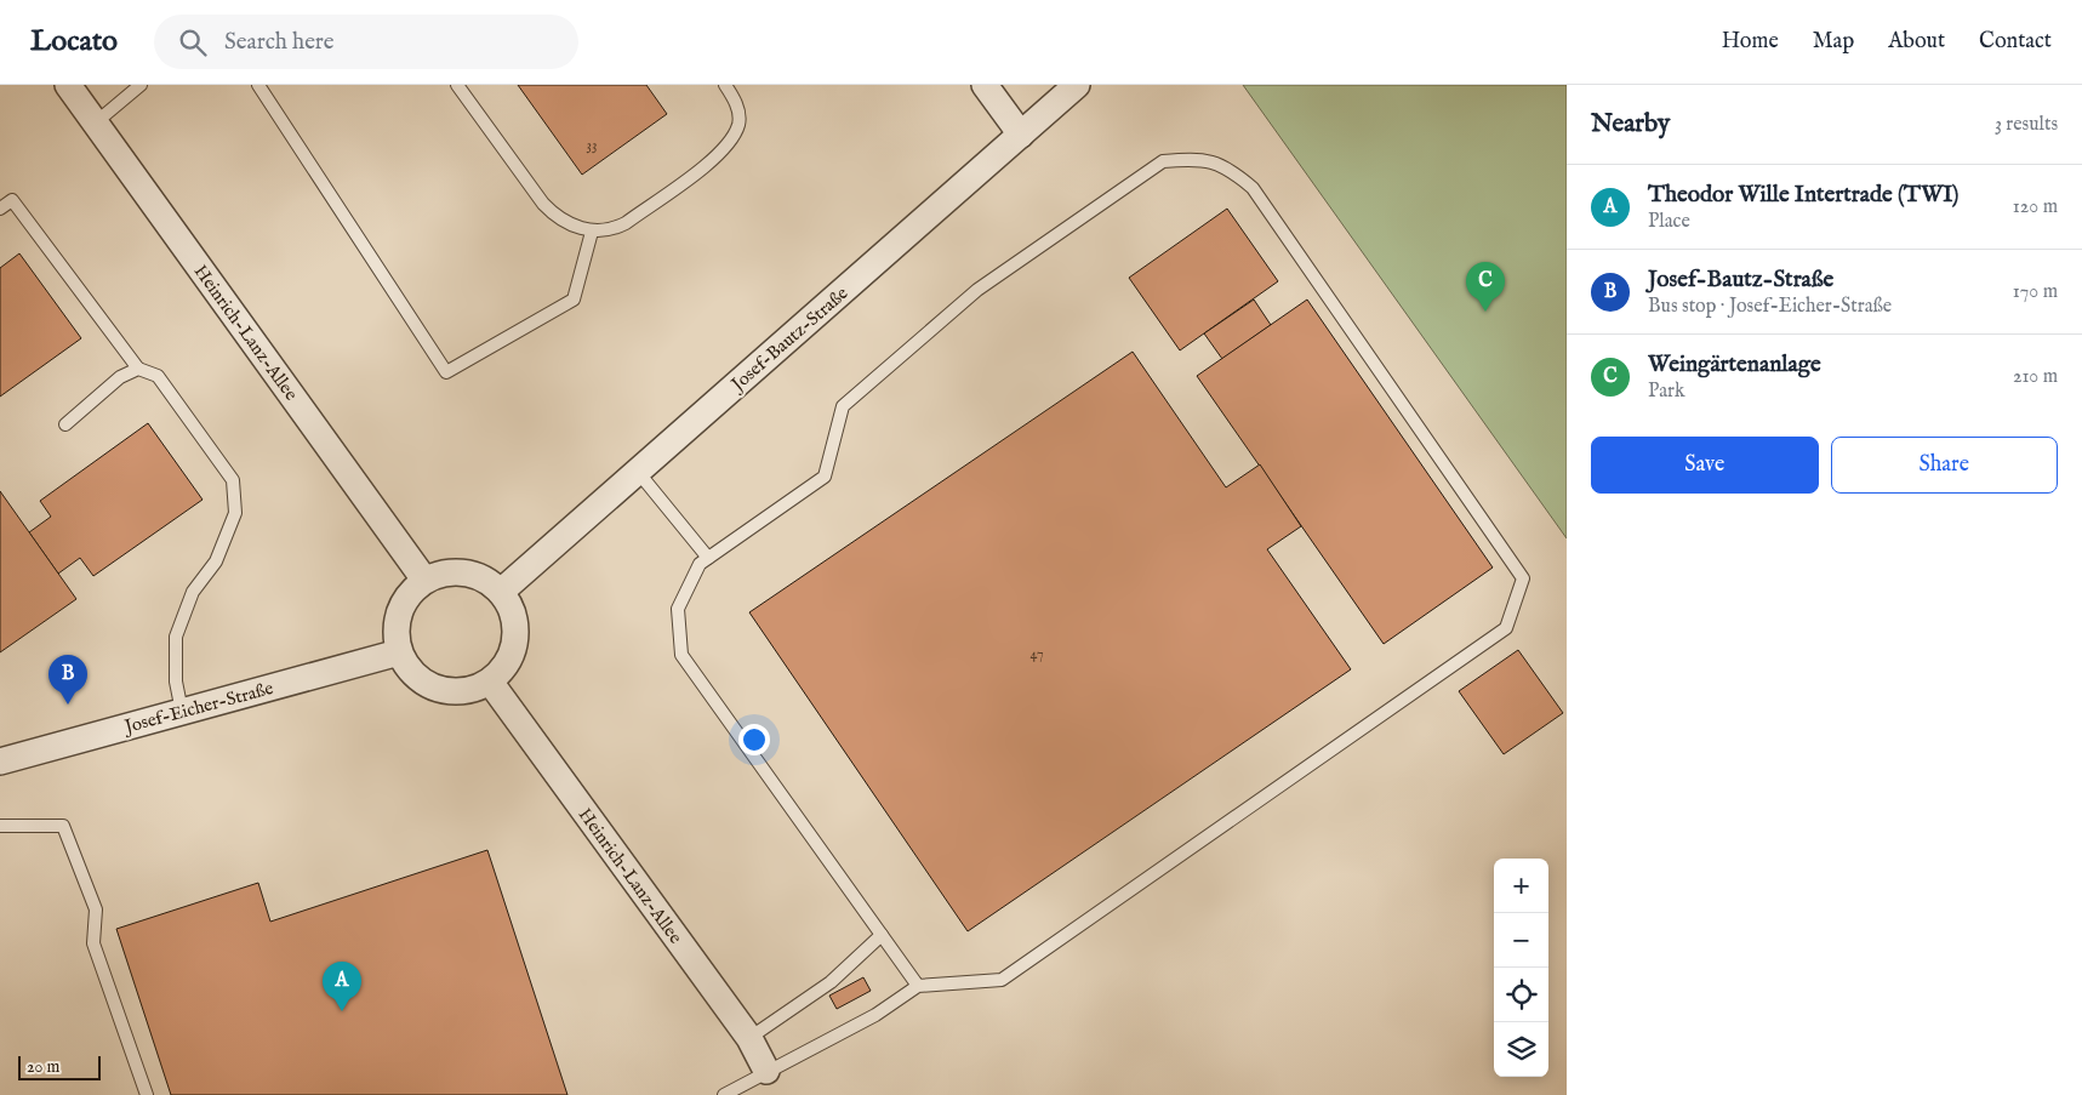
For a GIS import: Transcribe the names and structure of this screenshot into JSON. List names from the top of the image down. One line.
{"streets":{"street":["Heinrich-Lanz-Allee","Josef-Bautz-Straße","Josef-Eicher-Straße"]},"crossings":[["Heinrich-Lanz-Allee","Josef-Bautz-Straße"],["Heinrich-Lanz-Allee","Josef-Eicher-Straße"],["Josef-Bautz-Straße","Josef-Eicher-Straße"]],"house_numbers":["33","47"],"scale_bar":"20 m","page":{"header":"Locato","search":"Search here","nav":["Home","Map","About","Contact"],"heading":["Nearby","3 results"],"list":[{"mark":"A","name":"Theodor Wille Intertrade (TWI)","note":"Place","value":"120 m"},{"mark":"B","name":"Josef-Bautz-Straße","note":"Bus stop · Josef-Eicher-Straße","value":"170 m"},{"mark":"C","name":"Weingärtenanlage","note":"Park","value":"210 m"}],"pins":["C","B","A"],"buttons":["Save","Share"],"map_buttons":["+","−"],"scale":"20 m"}}
